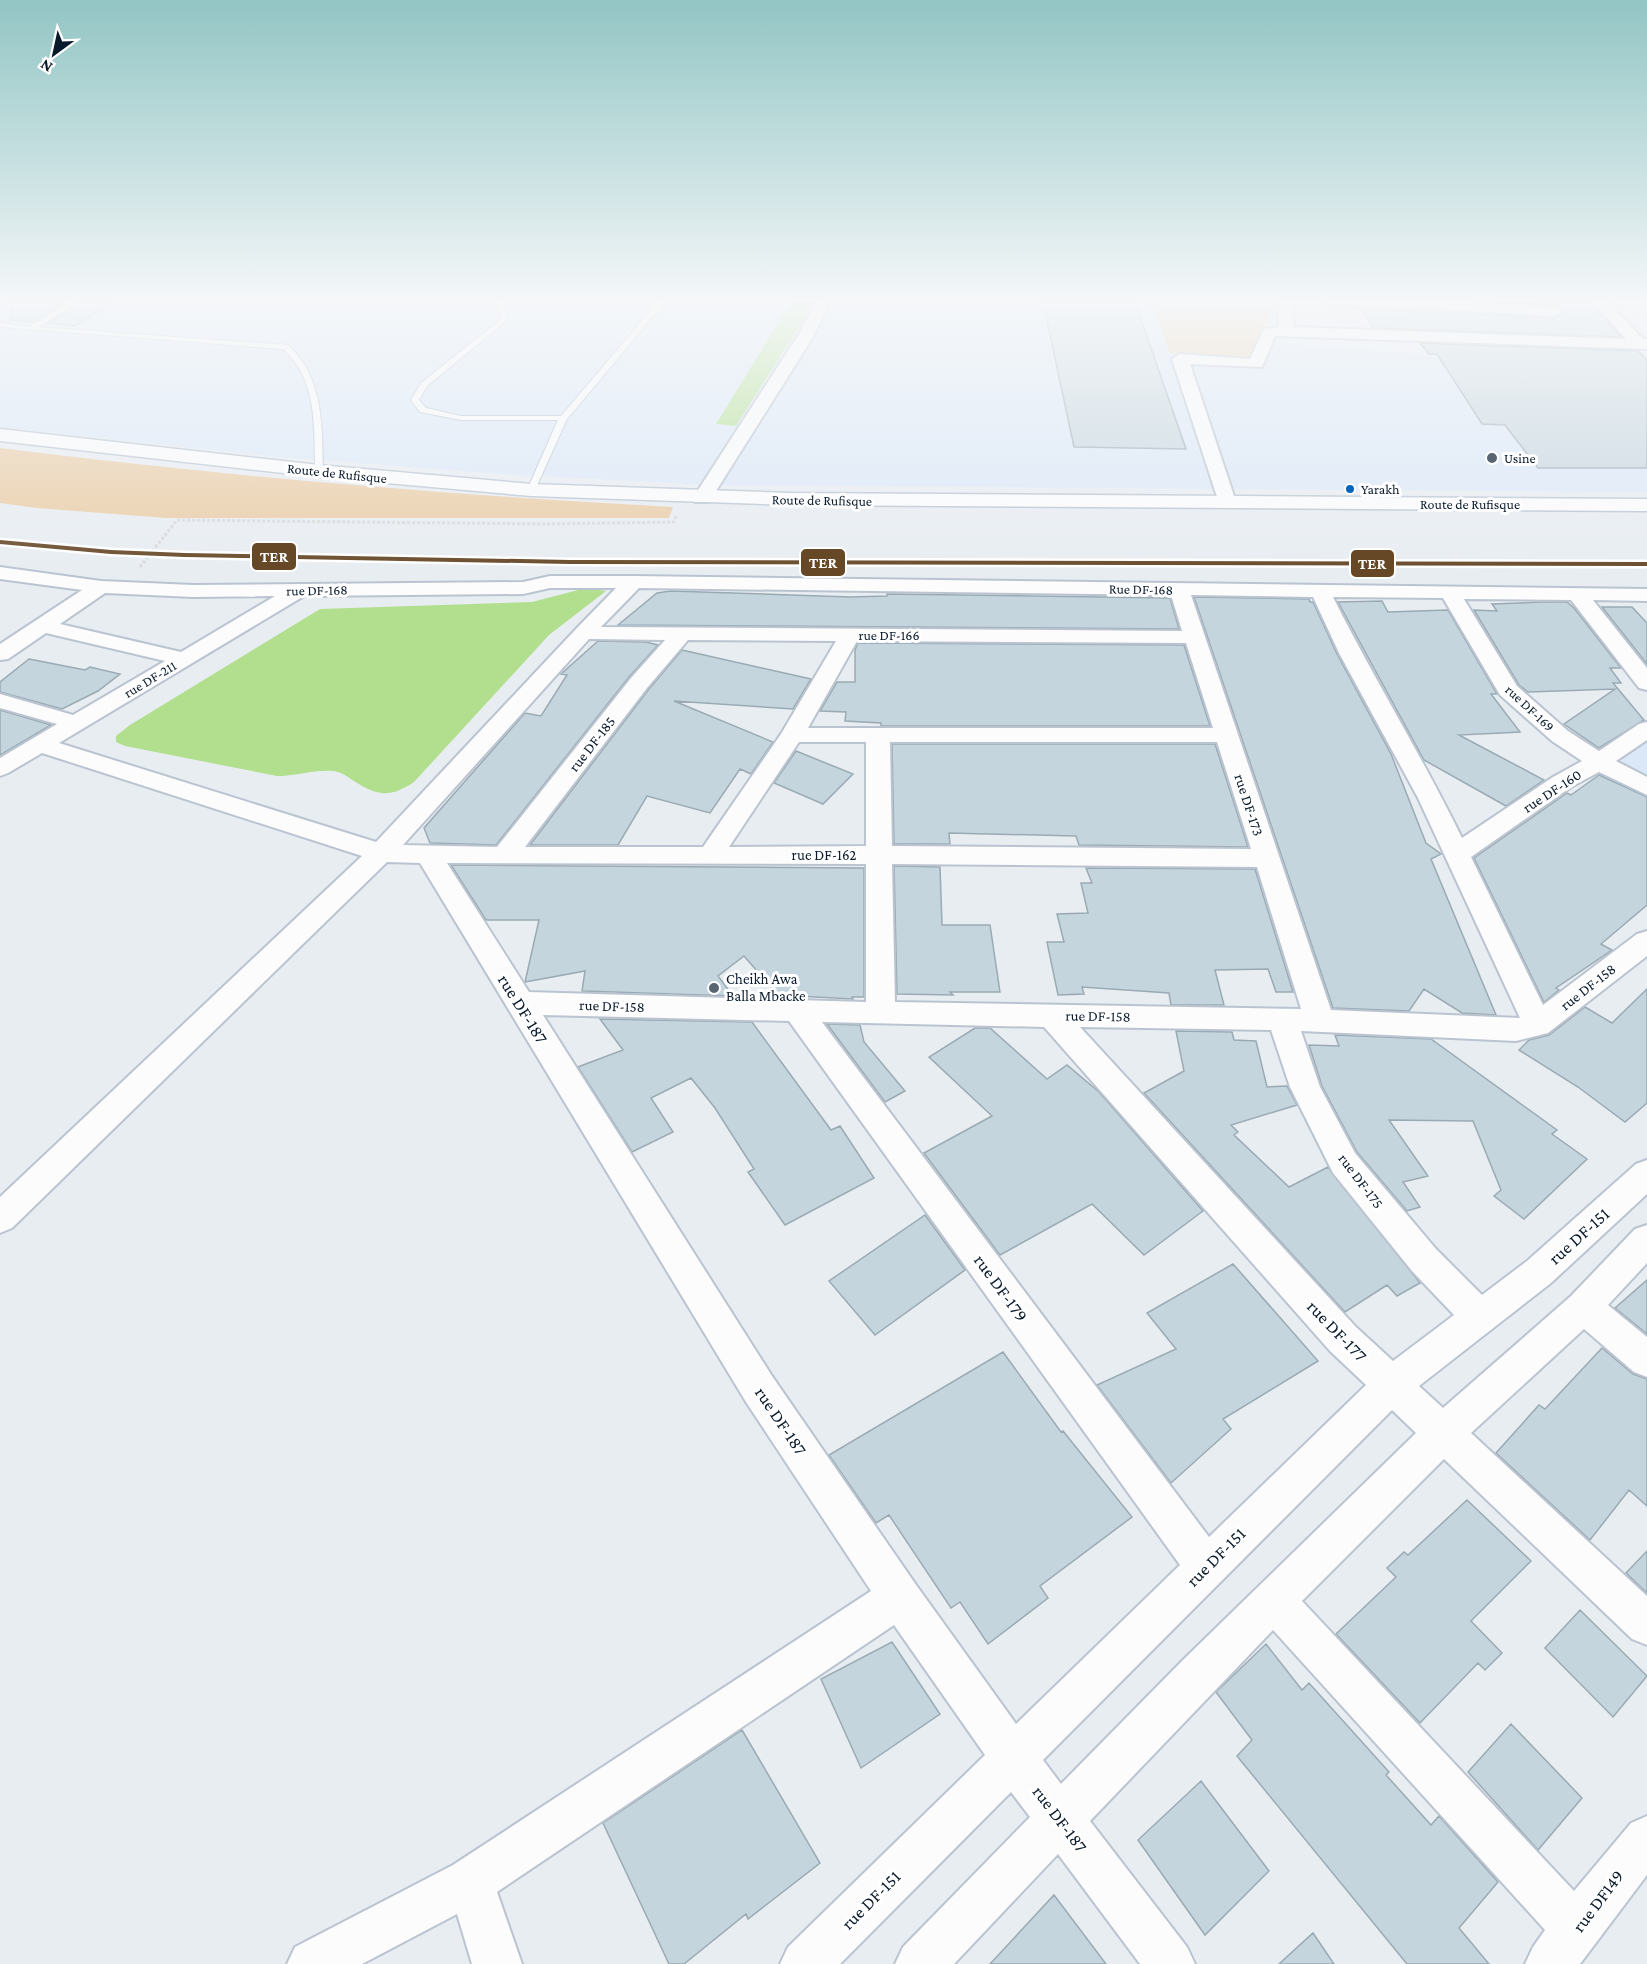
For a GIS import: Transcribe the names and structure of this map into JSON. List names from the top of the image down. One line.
{"streets":{"main road":["Route de Rufisque"],"street":["Rue DF-168","rue DF-168","rue DF-166","rue DF-211","rue DF-169","rue DF-185","rue DF-160","rue DF-173","rue DF-162","rue DF-158","rue DF-187","rue DF-175","rue DF-151","rue DF-179","rue DF-177","rue DF149"]},"crossings":[["Rue DF-168","rue DF-168"],["Rue DF-168","rue DF-169"],["Rue DF-168","rue DF-173"],["rue DF-168","rue DF-211"],["rue DF-166","rue DF-185"],["rue DF-166","rue DF-173"],["rue DF-211","rue DF-162"],["rue DF-169","rue DF-160"],["rue DF-185","rue DF-162"],["rue DF-173","rue DF-162"],["rue DF-173","rue DF-158"],["rue DF-162","rue DF-187"],["rue DF-158","rue DF-187"],["rue DF-158","rue DF-175"],["rue DF-158","rue DF-179"],["rue DF-158","rue DF-177"],["rue DF-187","rue DF-151"],["rue DF-175","rue DF-151"],["rue DF-151","rue DF-179"],["rue DF-151","rue DF-177"]],"places":["Usine","Yarakh","Cheikh Awa Balla Mbacke"],"lines":["transit line TER"],"north":"bottom left"}
